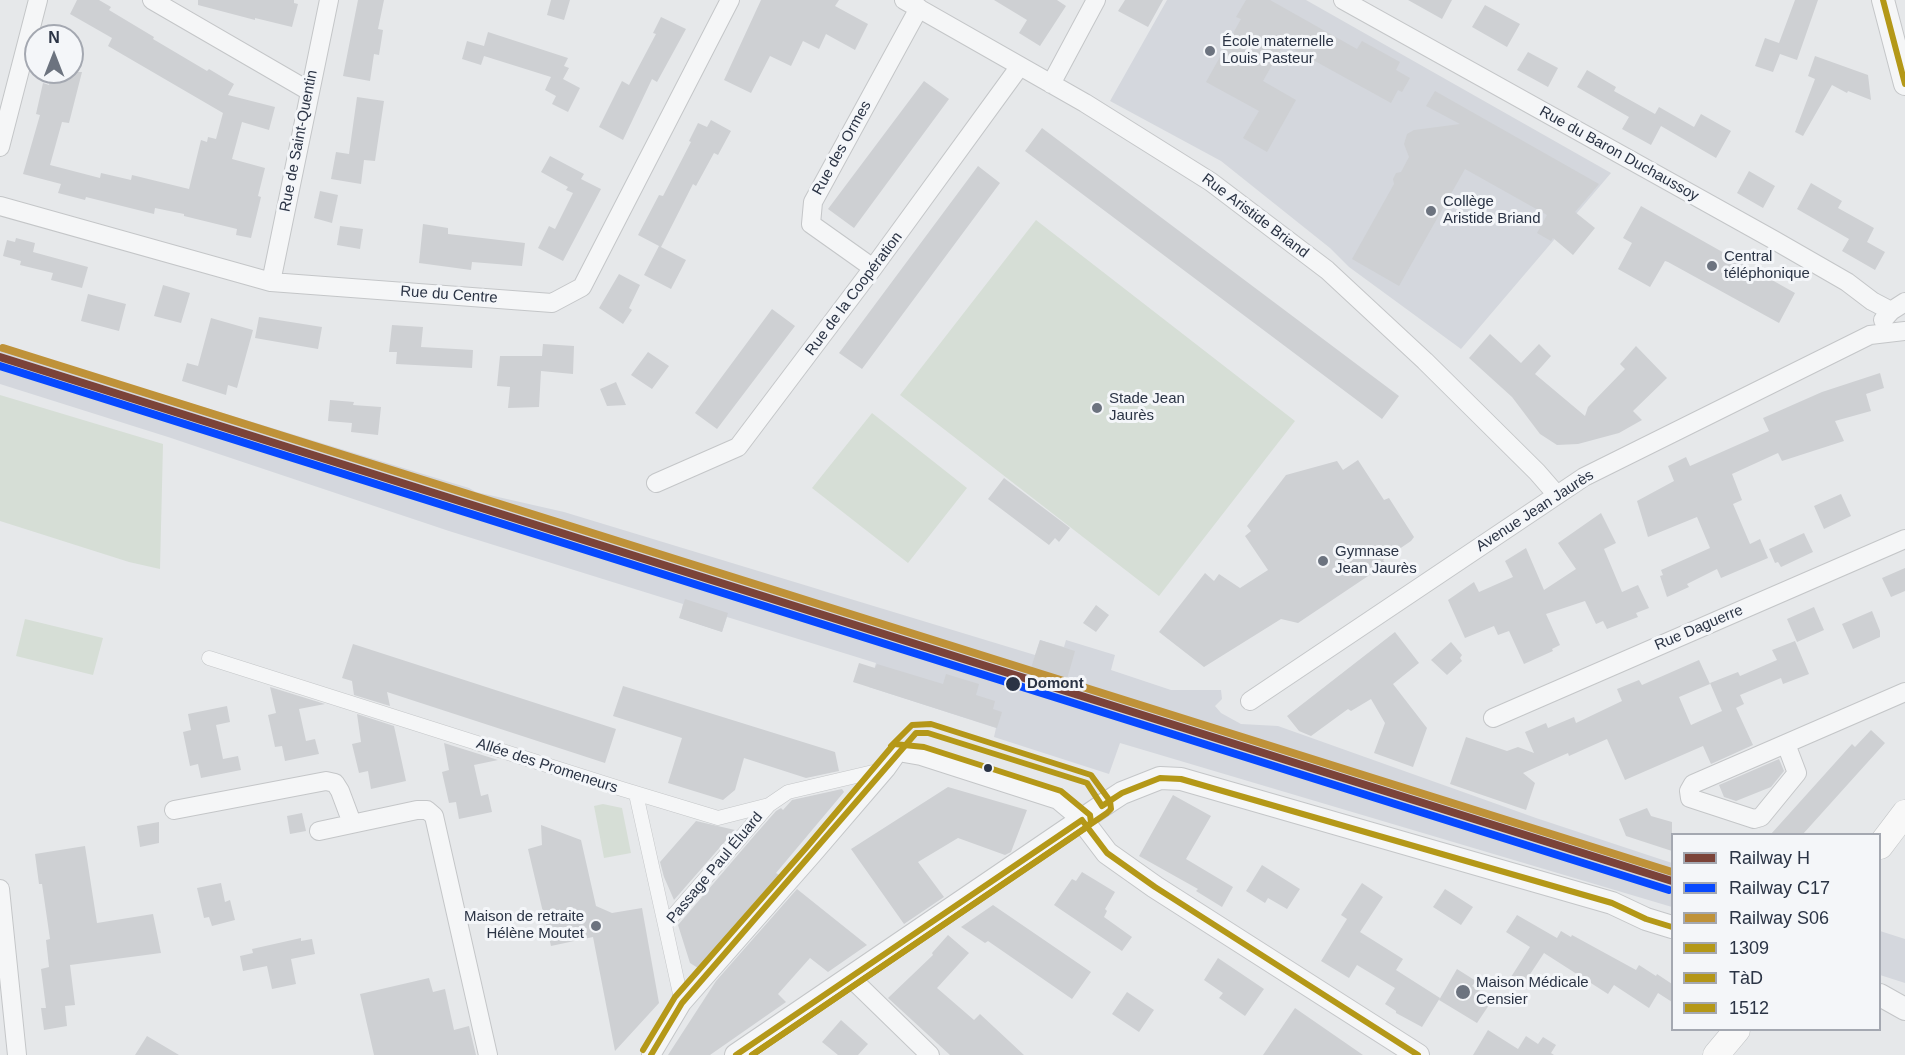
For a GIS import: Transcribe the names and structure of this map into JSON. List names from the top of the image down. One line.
{"streets":{"street":["Rue de Saint-Quentin","Rue des Ormes","Rue du Baron Duchaussoy","Rue Aristide Briand","Rue de la Coopération","Rue du Centre","Avenue Jean Jaurès","Rue Daguerre","Allée des Promeneurs","Passage Paul Éluard"]},"crossings":[["Rue de Saint-Quentin","Rue du Centre"],["Rue des Ormes","Rue Aristide Briand"],["Rue des Ormes","Rue de la Coopération"],["Rue du Baron Duchaussoy","Avenue Jean Jaurès"],["Rue Aristide Briand","Rue de la Coopération"],["Rue Aristide Briand","Avenue Jean Jaurès"],["Allée des Promeneurs","Passage Paul Éluard"]],"places":["École maternelle Louis Pasteur","Collège Aristide Briand","Central téléphonique","Stade Jean Jaurès","Gymnase Jean Jaurès","Domont","Maison de retraite Hélène Moutet","Maison Médicale Censier"],"lines":["transit line 1309","rail line S06","rail line H","rail line C17","transit line TàD","transit line 1512"],"legend":["Railway H","Railway C17","Railway S06","1309","TàD","1512"],"north":"top"}
